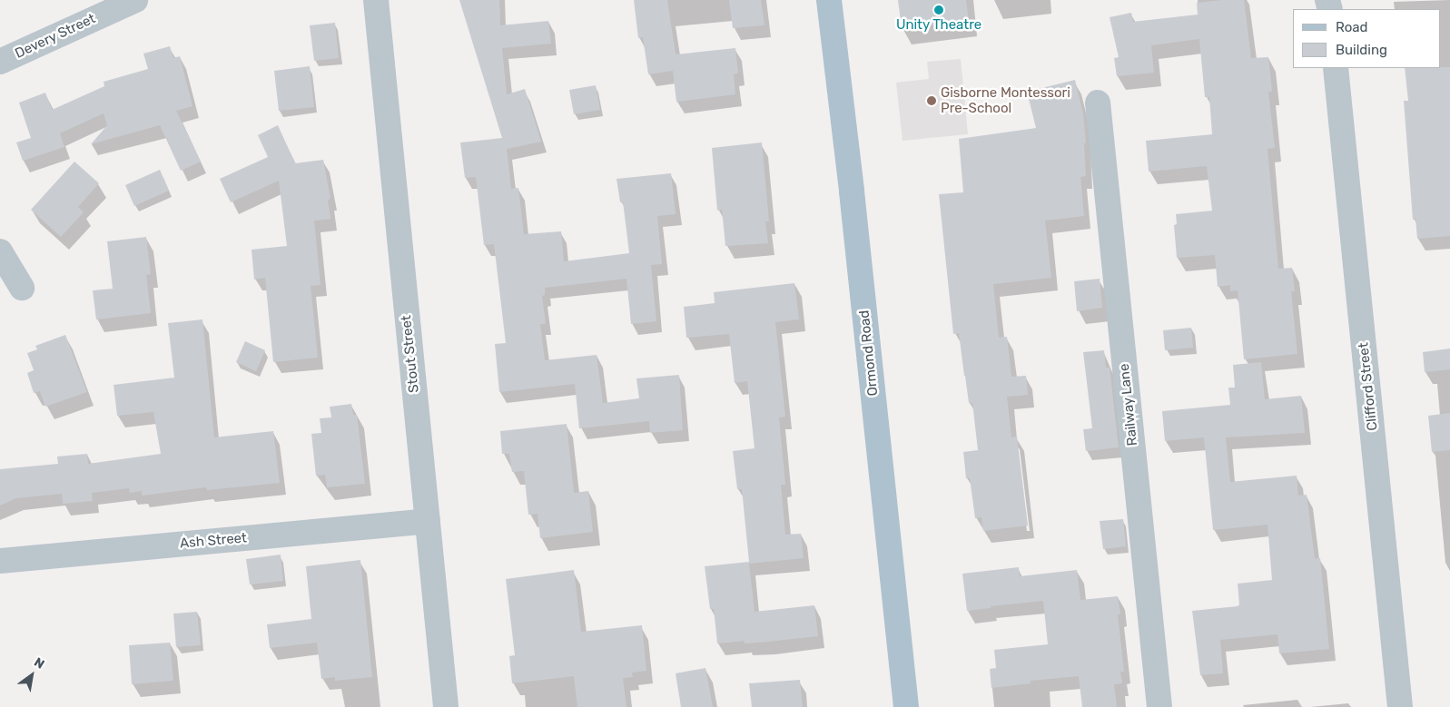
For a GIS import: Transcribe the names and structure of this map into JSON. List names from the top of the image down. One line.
{"streets":{"main road":["Ormond Road"],"street":["Devery Street","Stout Street","Clifford Street","Railway Lane","Ash Street"]},"crossings":[["Stout Street","Ash Street"]],"places":["Unity Theatre","Gisborne Montessori Pre-School"],"legend":["Road","Building"],"north":"top right"}
